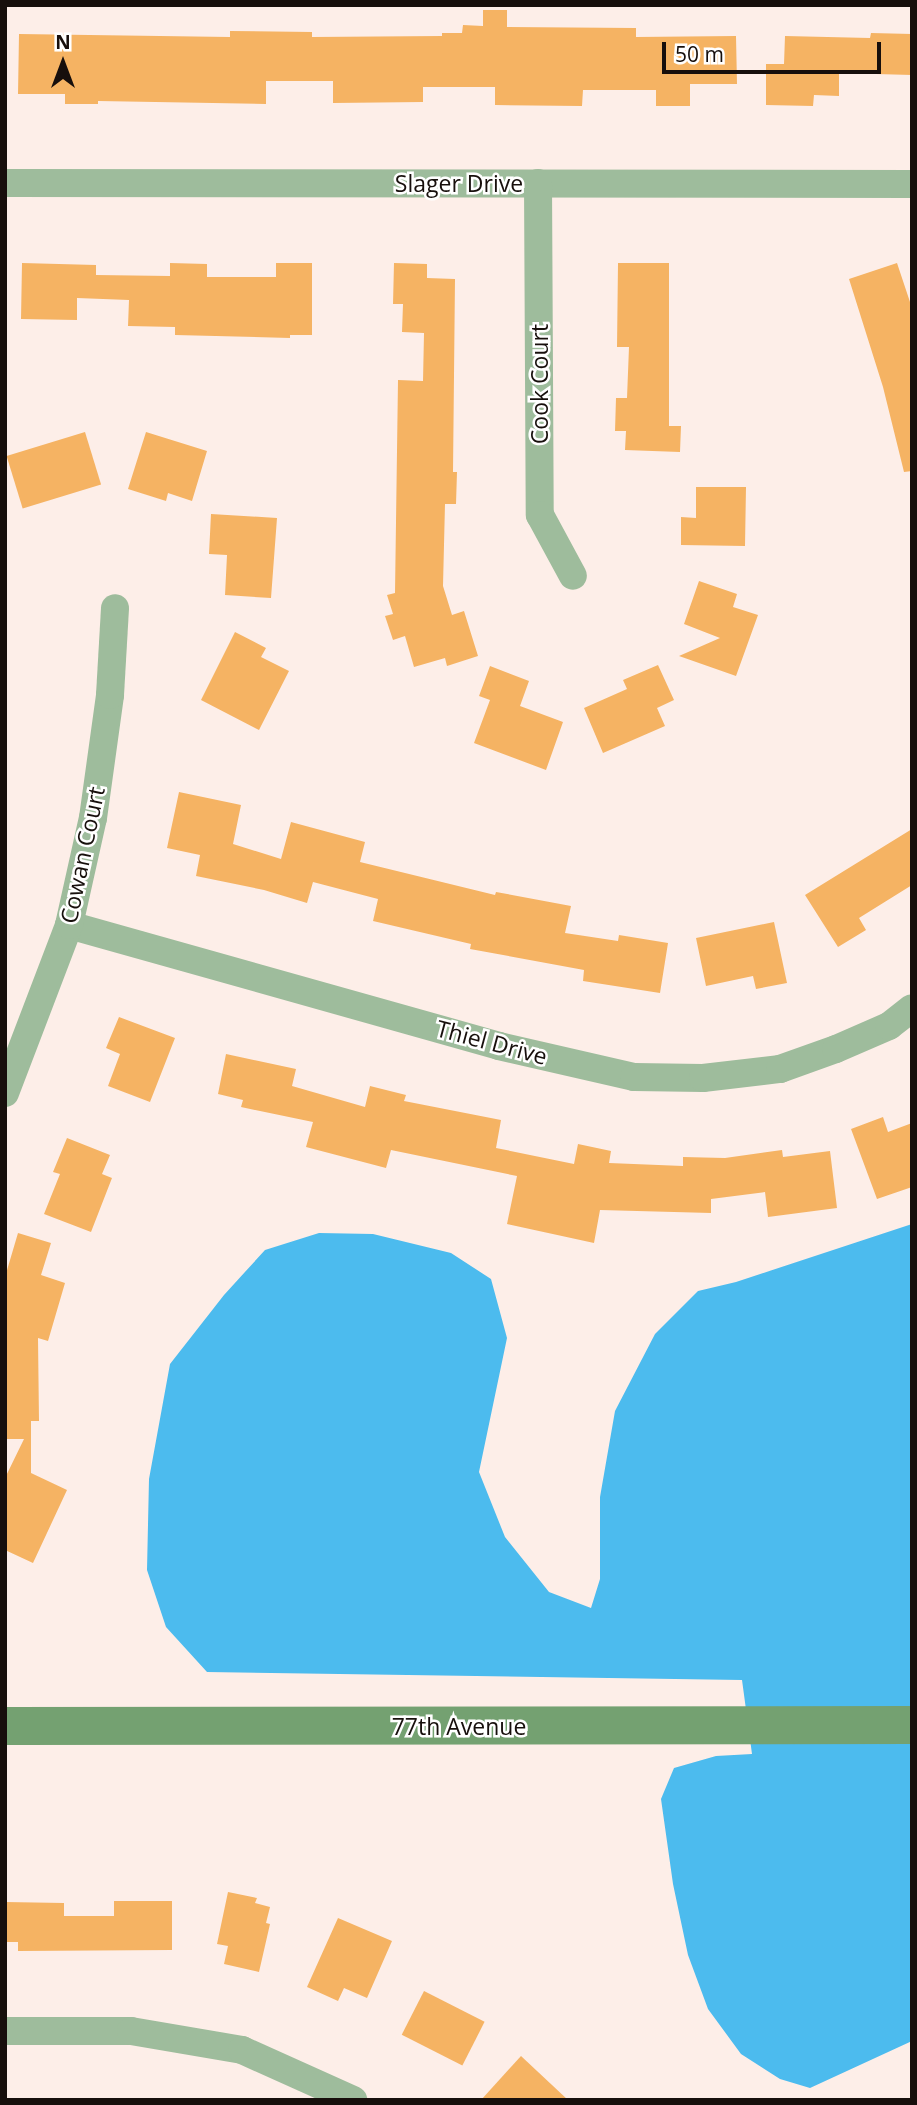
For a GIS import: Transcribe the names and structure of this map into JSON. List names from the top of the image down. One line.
{"streets":{"street":["Slager Drive","Cook Court","Cowan Court","Thiel Drive","77th Avenue"]},"crossings":[["Slager Drive","Cook Court"],["Cowan Court","Thiel Drive"]],"scale_bar":"50 m","north":"top"}
